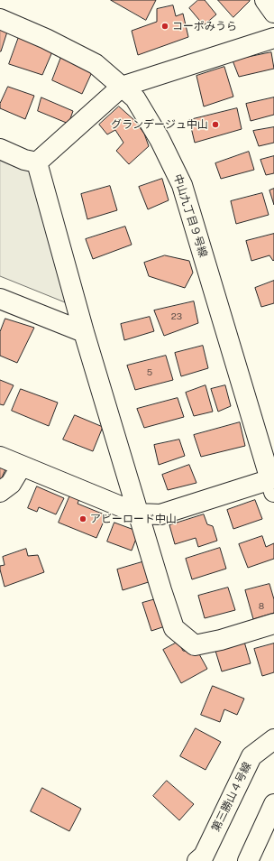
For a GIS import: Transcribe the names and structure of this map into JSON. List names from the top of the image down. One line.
{"streets":{"street":["中山九丁目９号線","第三勝山４号線"]},"places":["コーポみうら","グランデージュ中山","アビーロード中山"],"house_numbers":["23","5","8"]}
